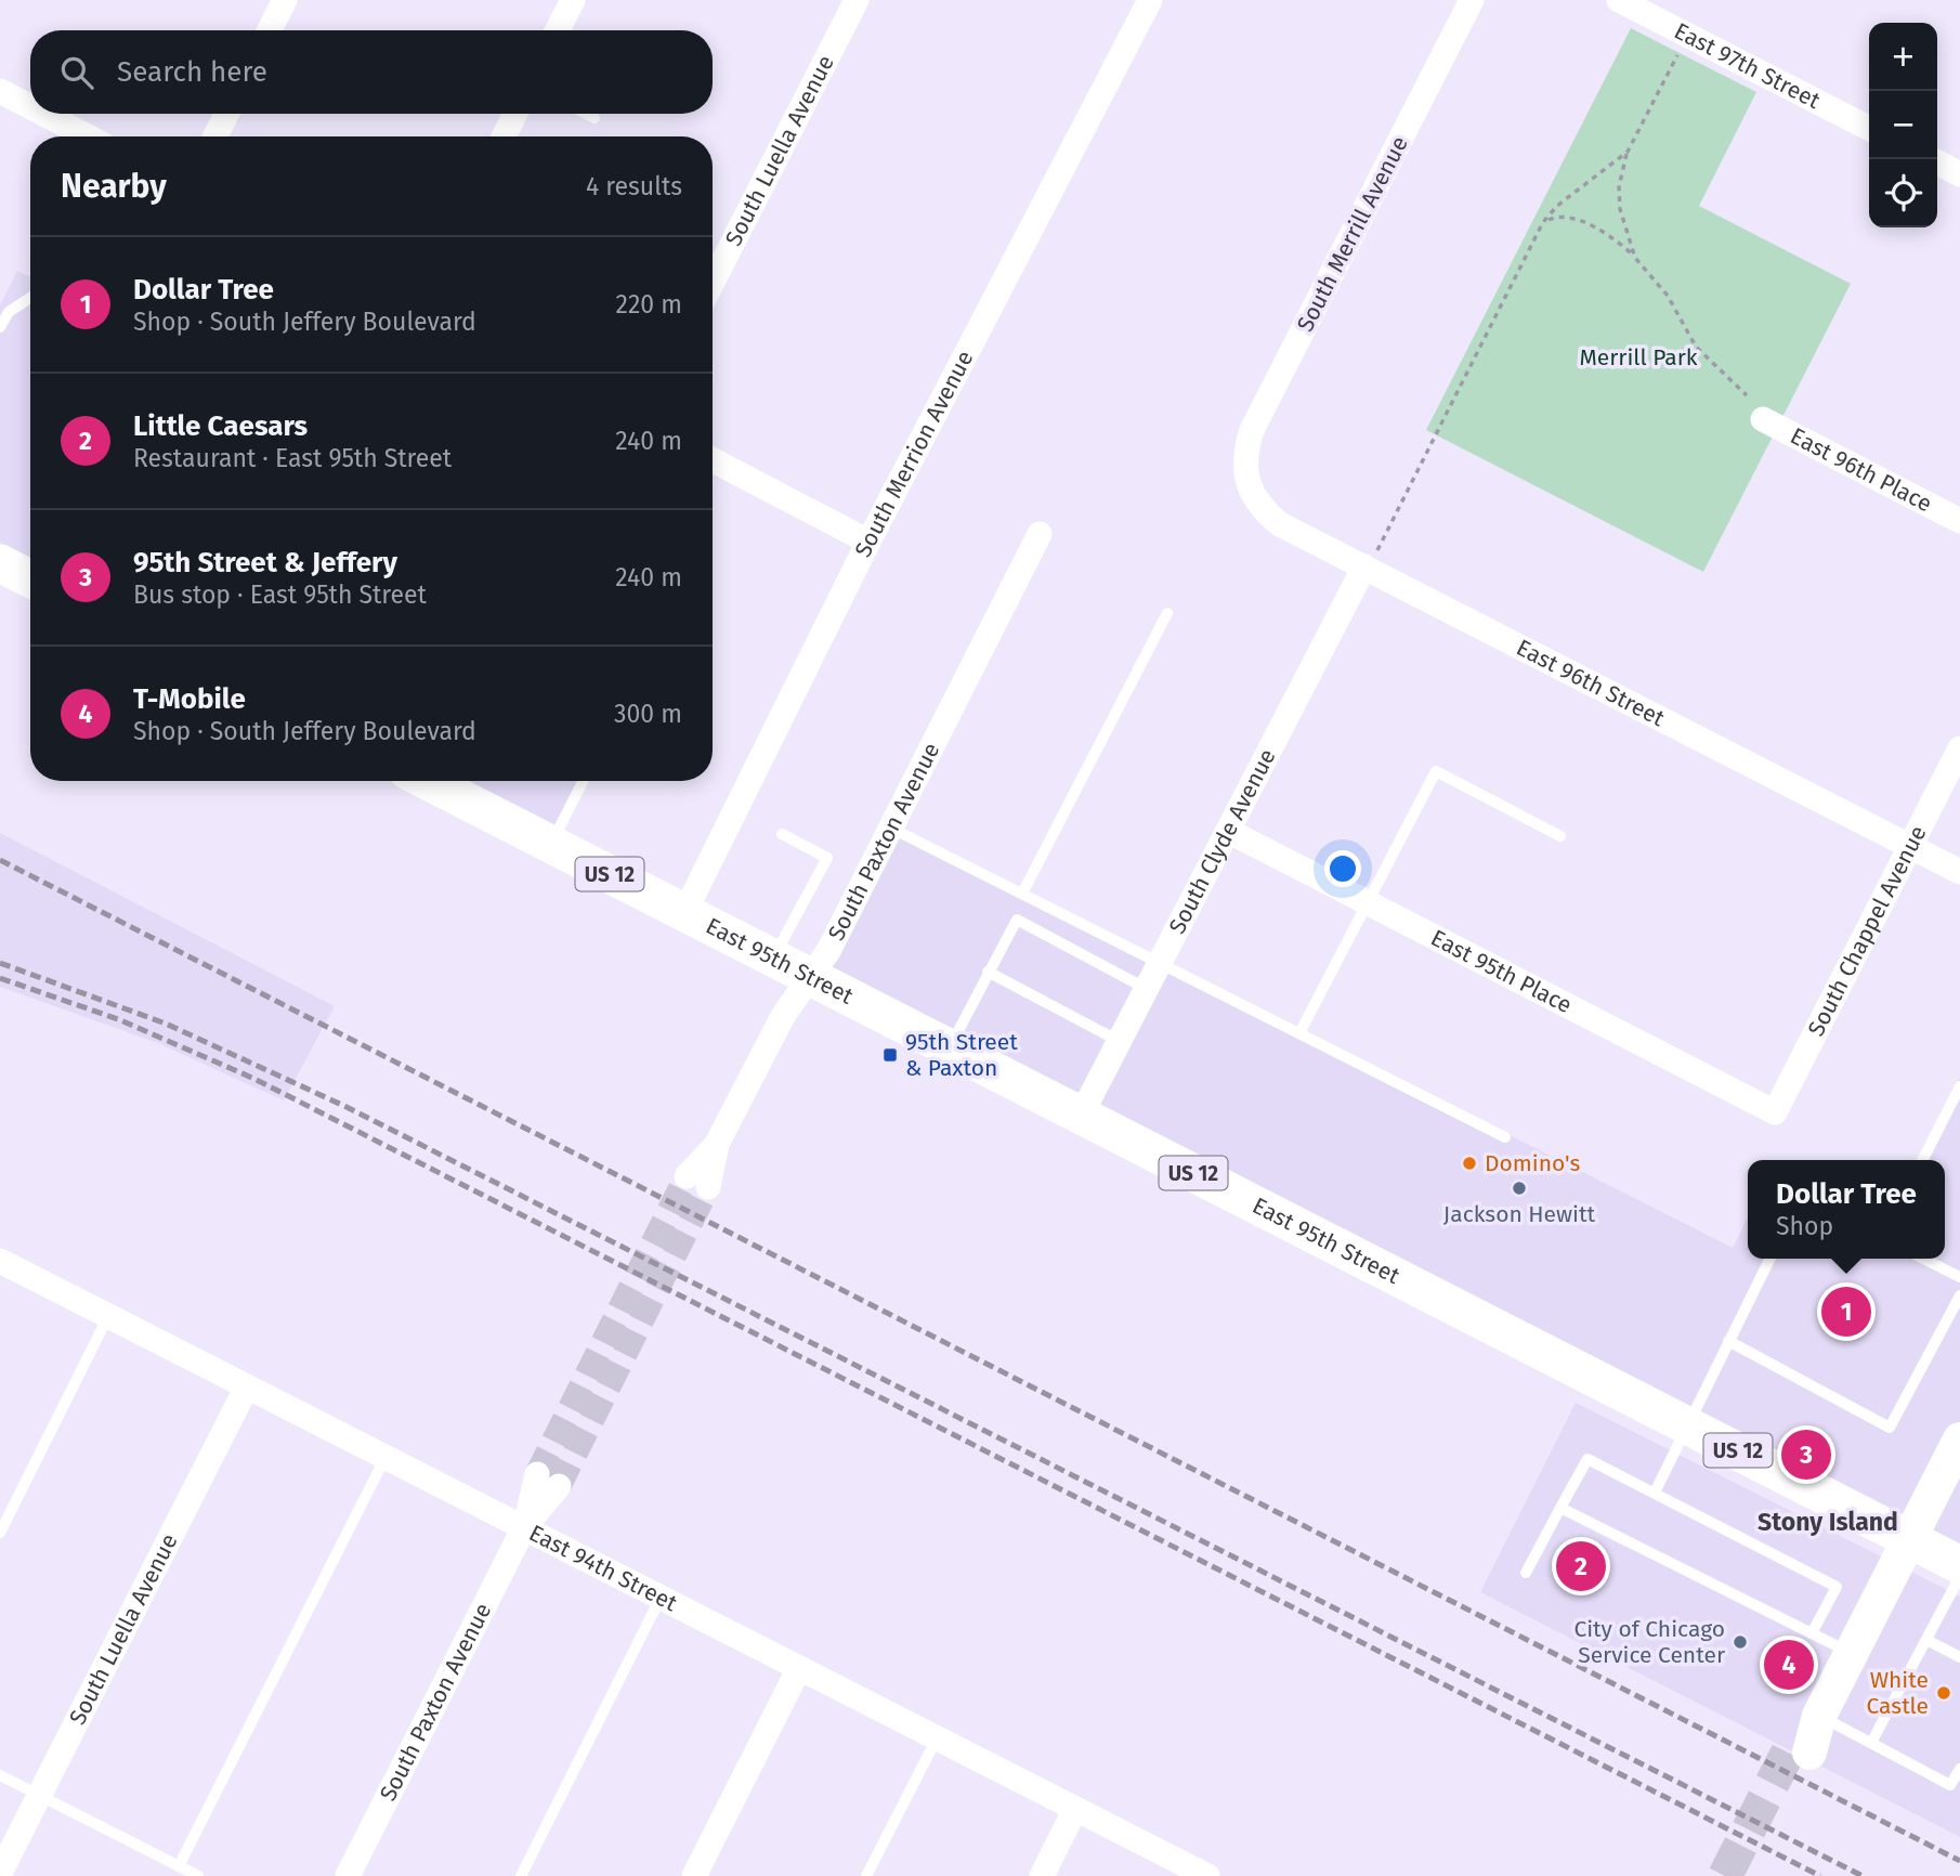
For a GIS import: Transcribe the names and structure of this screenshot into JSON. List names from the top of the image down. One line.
{"streets":{"main road":["US 12","East 95th Street"],"street":["East 97th Street","South Luella Avenue","South Merrill Avenue","South Merrion Avenue","East 96th Place","East 96th Street","South Paxton Avenue","South Clyde Avenue","South Chappel Avenue","East 95th Place","East 94th Street"]},"crossings":[["South Luella Avenue","East 94th Street"],["South Merrill Avenue","East 96th Street"],["South Merrion Avenue","East 95th Street"],["East 96th Street","South Clyde Avenue"],["East 96th Street","South Chappel Avenue"],["South Paxton Avenue","East 95th Street"],["South Paxton Avenue","East 94th Street"],["South Clyde Avenue","East 95th Street"],["South Clyde Avenue","East 95th Place"],["South Chappel Avenue","East 95th Place"]],"districts":["Stony Island"],"parks":["Merrill Park"],"places":{"transit":["95th Street & Paxton"],"other":["Domino's","Jackson Hewitt","City of Chicago Service Center","White Castle"]},"page":{"map_buttons":["+","−"],"search":"Search here","heading":["Nearby","4 results"],"list":[{"mark":"1","name":"Dollar Tree","note":"Shop · South Jeffery Boulevard","value":"220 m"},{"mark":"2","name":"Little Caesars","note":"Restaurant · East 95th Street","value":"240 m"},{"mark":"3","name":"95th Street & Jeffery","note":"Bus stop · East 95th Street","value":"240 m"},{"mark":"4","name":"T-Mobile","note":"Shop · South Jeffery Boulevard","value":"300 m"}],"popup":["Dollar Tree","Shop"],"pins":["1","3","2","4"]}}
